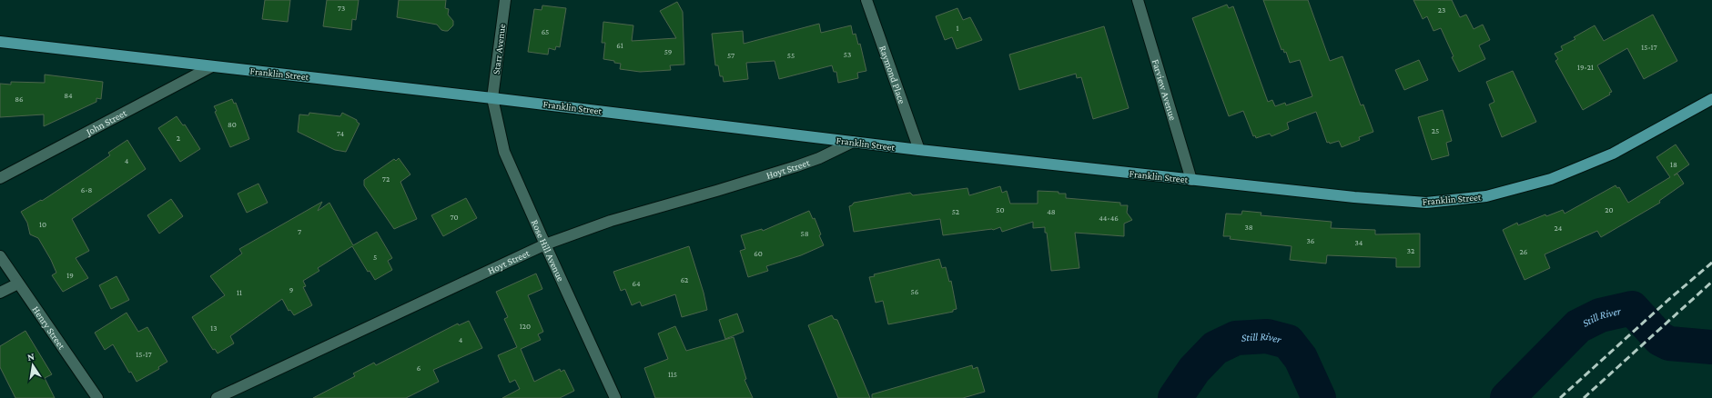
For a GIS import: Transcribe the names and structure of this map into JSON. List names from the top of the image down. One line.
{"streets":{"main road":["Franklin Street"],"street":["Starr Avenue","Raymond Place","Farview Avenue","John Street","Hoyt Street","Rose Hill Avenue","Henry Street"]},"crossings":[["Starr Avenue","Franklin Street"],["Starr Avenue","Rose Hill Avenue"],["Franklin Street","Raymond Place"],["Franklin Street","Farview Avenue"],["Franklin Street","John Street"],["Franklin Street","Hoyt Street"],["Franklin Street","Rose Hill Avenue"],["Hoyt Street","Rose Hill Avenue"]],"water":["Still River"],"house_numbers":["73","23","1","65","61","15-17","59","53","57","55","19-21","84","86","80","25","74","2","4","18","72","6-8","50","20","52","48","70","44-46","10","38","24","7","58","36","34","32","26","60","5","19","62","64","9","56","11","120","13","4","15-17","6","115"],"north":"top"}
